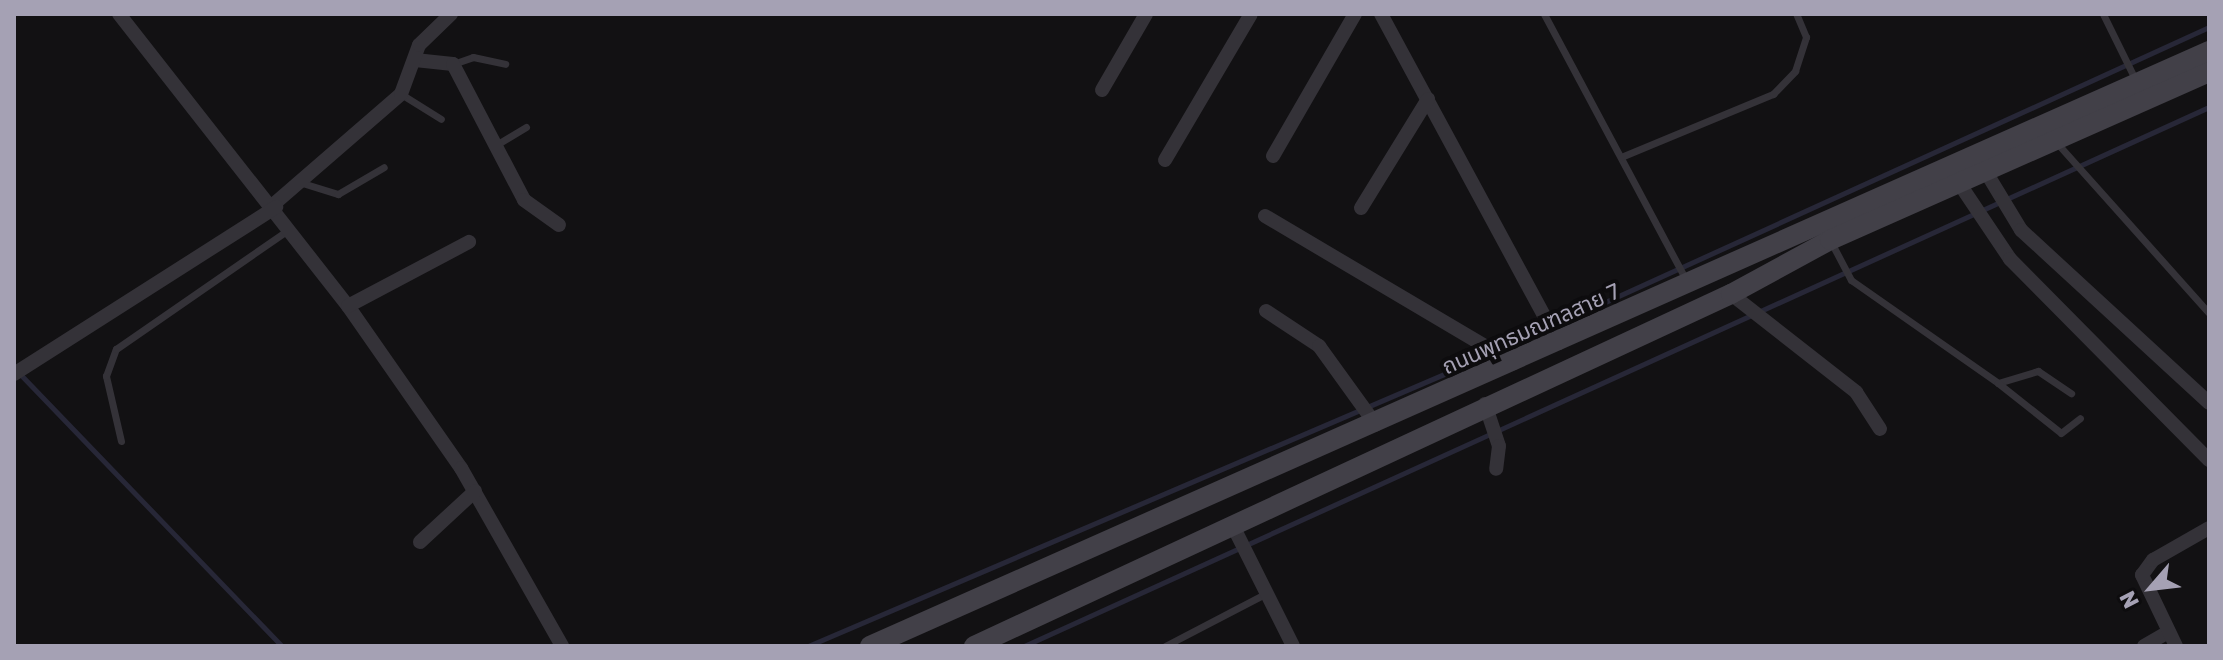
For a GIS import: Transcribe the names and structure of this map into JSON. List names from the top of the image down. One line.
{"streets":{"main road":["ถนนพุทธมณฑลสาย 7"]},"north":"bottom left"}
